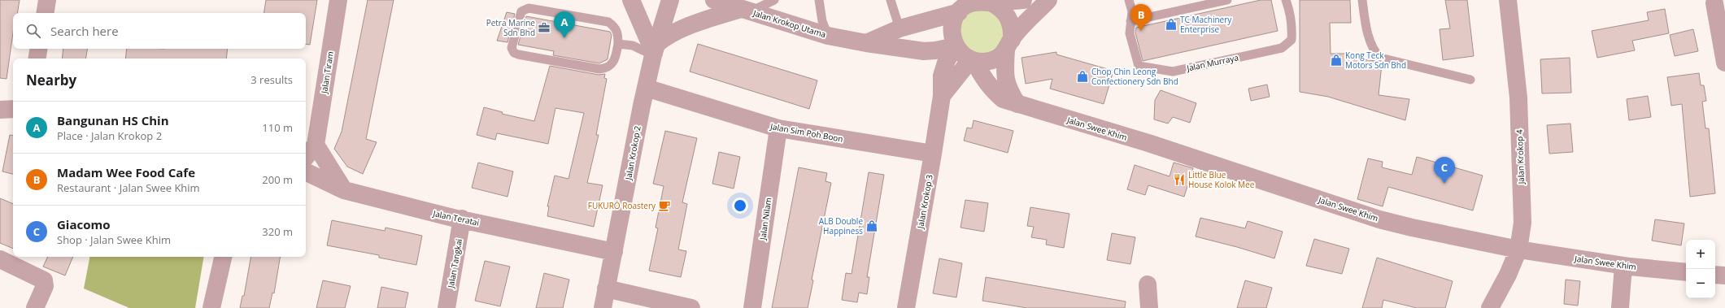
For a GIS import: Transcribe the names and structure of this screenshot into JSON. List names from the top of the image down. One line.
{"streets":{"street":["Jalan Krokop Utama","Jalan Tiram","Jalan Swee Khim","Jalan Sim Poh Boon","Jalan Krokop 2","Jalan Krokop 4","Jalan Krokop 3","Jalan Teratai","Jalan Nilam","Jalan Tangkai"],"lane":["Jalan Murraya"]},"crossings":[["Jalan Krokop Utama","Jalan Swee Khim"],["Jalan Krokop Utama","Jalan Krokop 3"],["Jalan Swee Khim","Jalan Krokop 4"],["Jalan Swee Khim","Jalan Krokop 3"],["Jalan Sim Poh Boon","Jalan Krokop 2"],["Jalan Sim Poh Boon","Jalan Krokop 3"],["Jalan Sim Poh Boon","Jalan Nilam"],["Jalan Krokop 2","Jalan Teratai"],["Jalan Teratai","Jalan Tangkai"]],"places":{"shop":["TC Machinery Enterprise","Kong Teck Motors Sdn Bhd","Chop Chin Leong Confectionery Sdn Bhd","ALB Double Happiness"],"office":["Petra Marine Sdn Bhd"],"restaurant":["Little Blue House Kolok Mee"],"cafe":["FUKURŌ Roastery"]},"page":{"pins":["B","A","C"],"search":"Search here","heading":["Nearby","3 results"],"list":[{"mark":"A","name":"Bangunan HS Chin","note":"Place · Jalan Krokop 2","value":"110 m"},{"mark":"B","name":"Madam Wee Food Cafe","note":"Restaurant · Jalan Swee Khim","value":"200 m"},{"mark":"C","name":"Giacomo","note":"Shop · Jalan Swee Khim","value":"320 m"}],"map_buttons":["+","−"]}}
